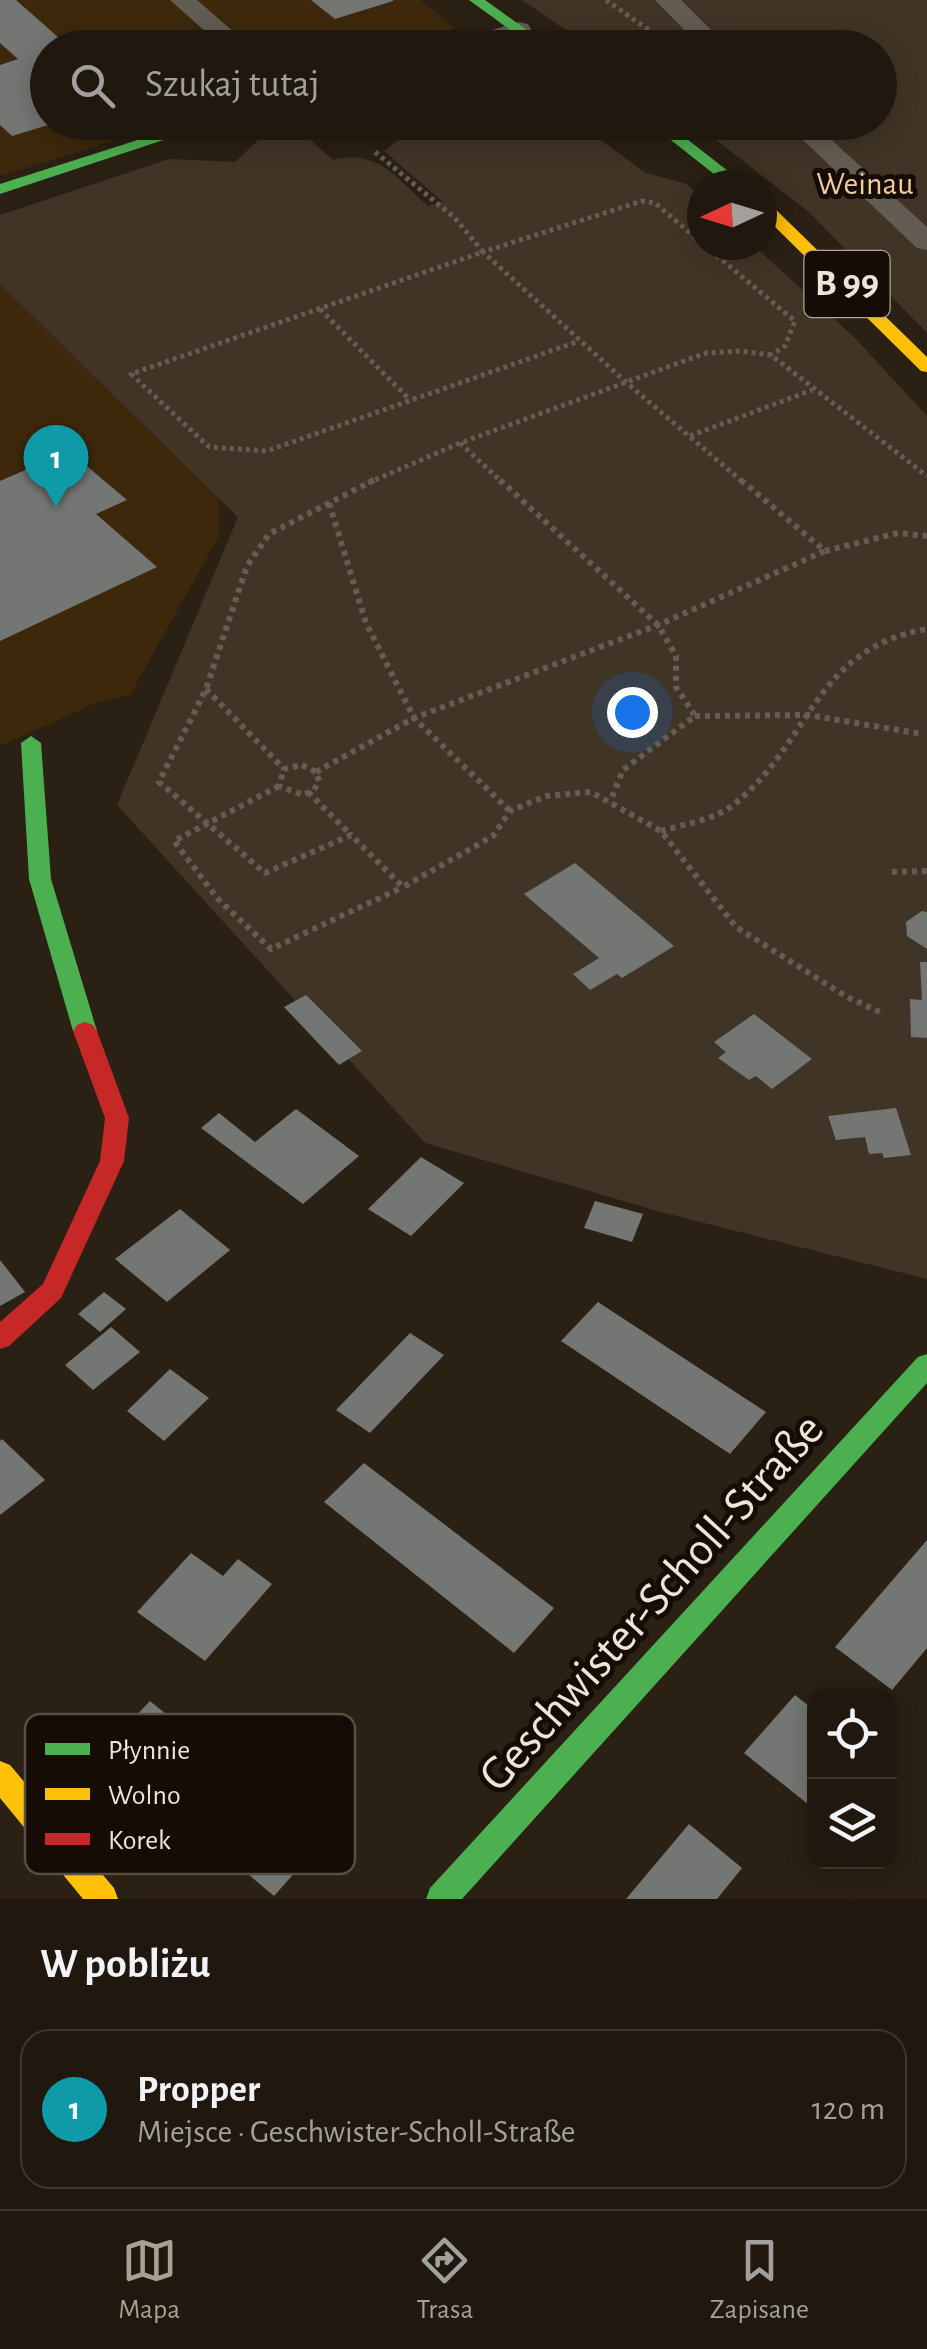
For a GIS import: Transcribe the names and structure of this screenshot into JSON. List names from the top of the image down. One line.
{"streets":{"street":["B 99","Geschwister-Scholl-Straße"]},"parks":["Weinau"],"legend":["Płynnie","Wolno","Korek"],"north":"left","page":{"search":"Szukaj tutaj","pins":"1","heading":"W pobliżu","list":[{"mark":"1","name":"Propper","note":"Miejsce · Geschwister-Scholl-Straße","value":"120 m"}],"nav":["Mapa","Trasa","Zapisane"]}}
